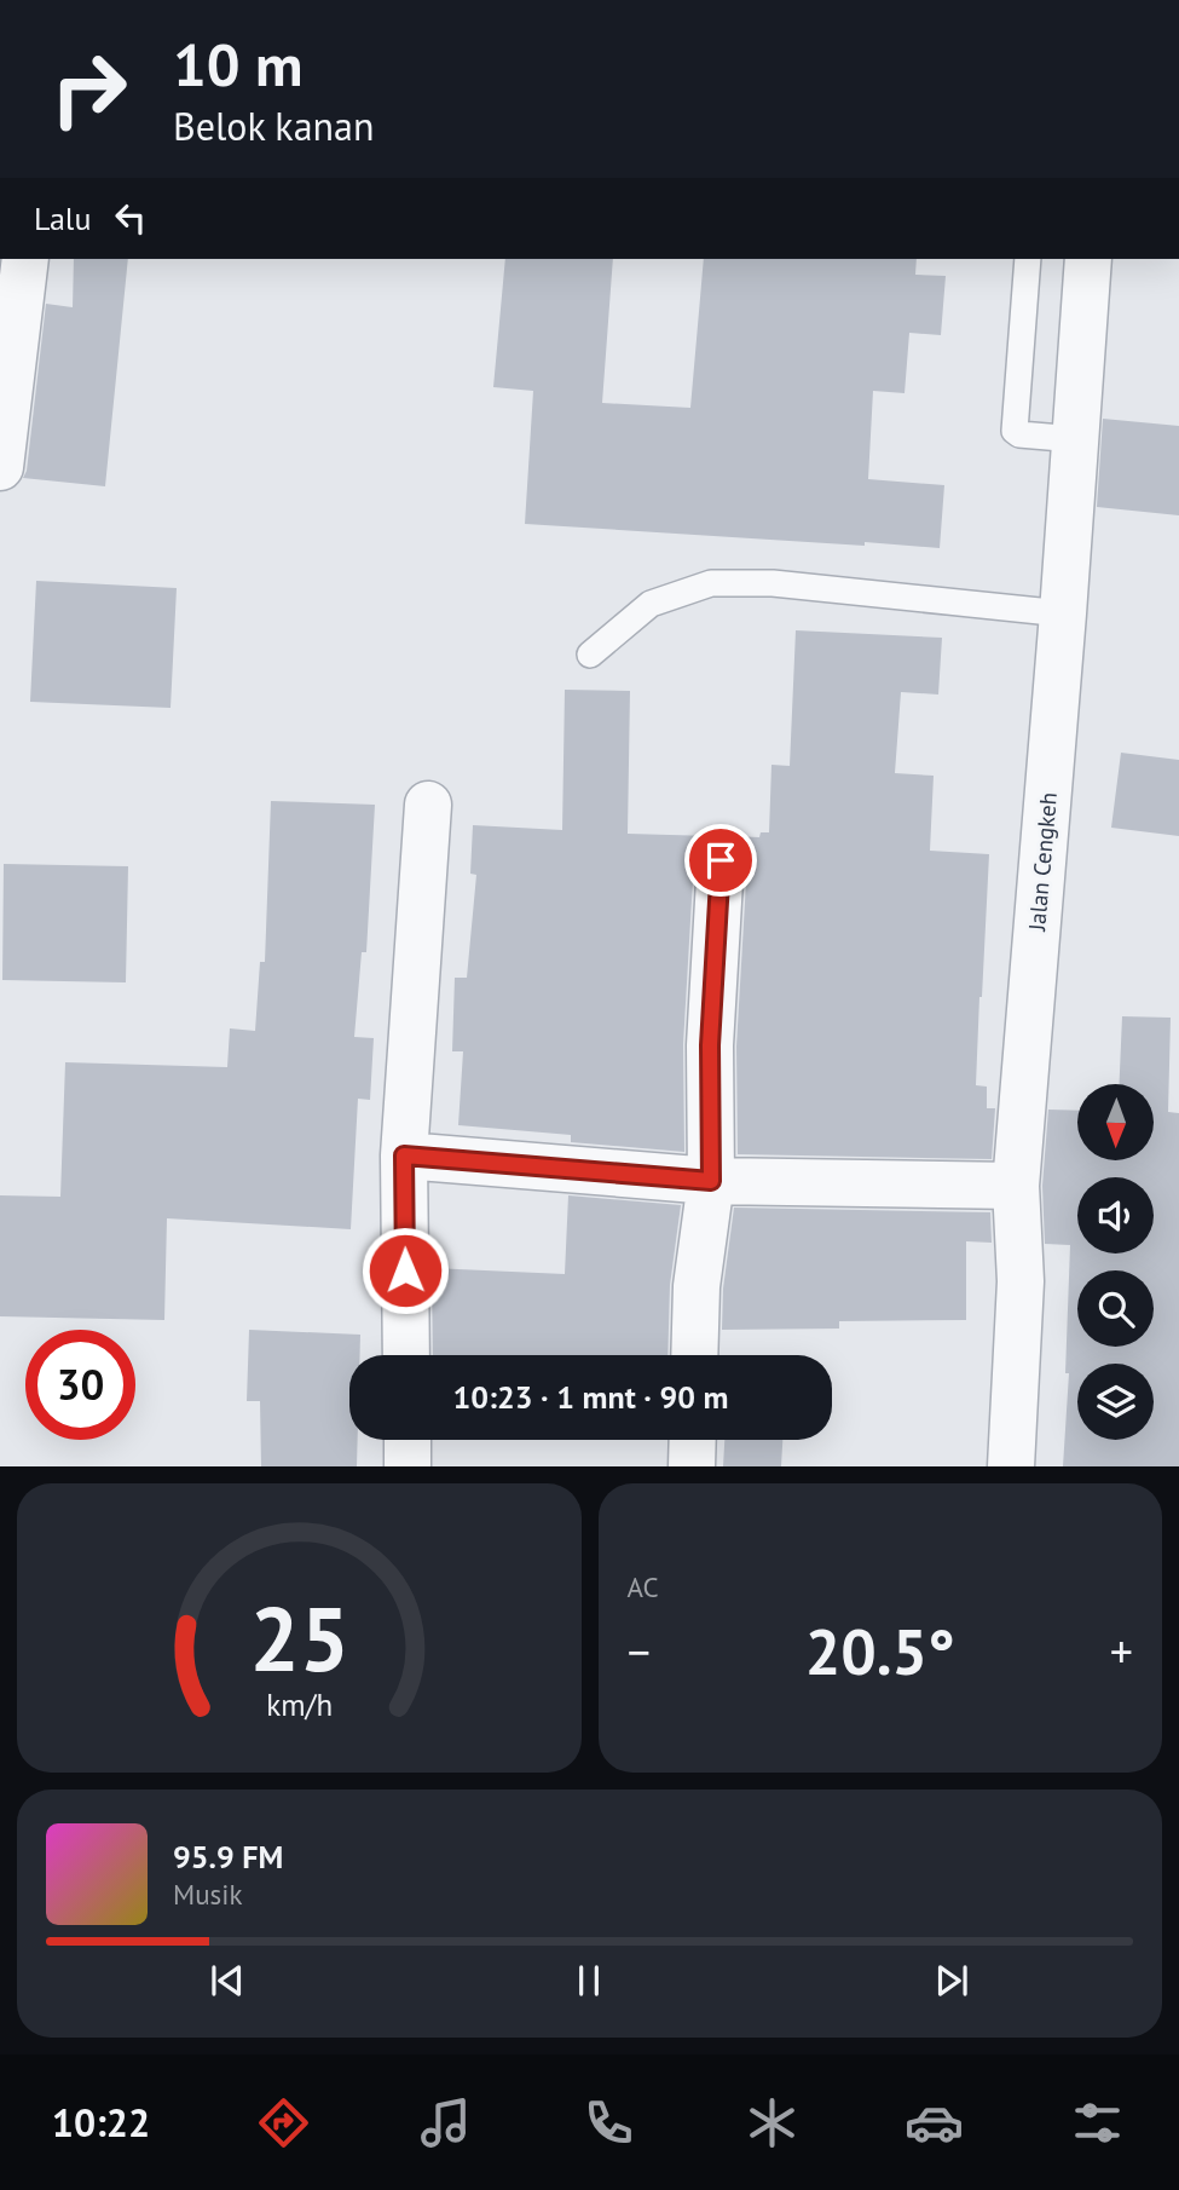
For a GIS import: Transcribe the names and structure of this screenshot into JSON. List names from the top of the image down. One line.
{"streets":{"street":["Jalan Cengkeh"]},"north":"bottom","page":{"turn":["10 m","Belok kanan"],"then":"Lalu","limit":"30","trip":"10:23 · 1 mnt · 90 m","tile":"AC","heat":["−","20.5°","+"],"song":["95.9 FM","Musik"],"tabs":"10:22","gauge":["25","km/h"]}}
